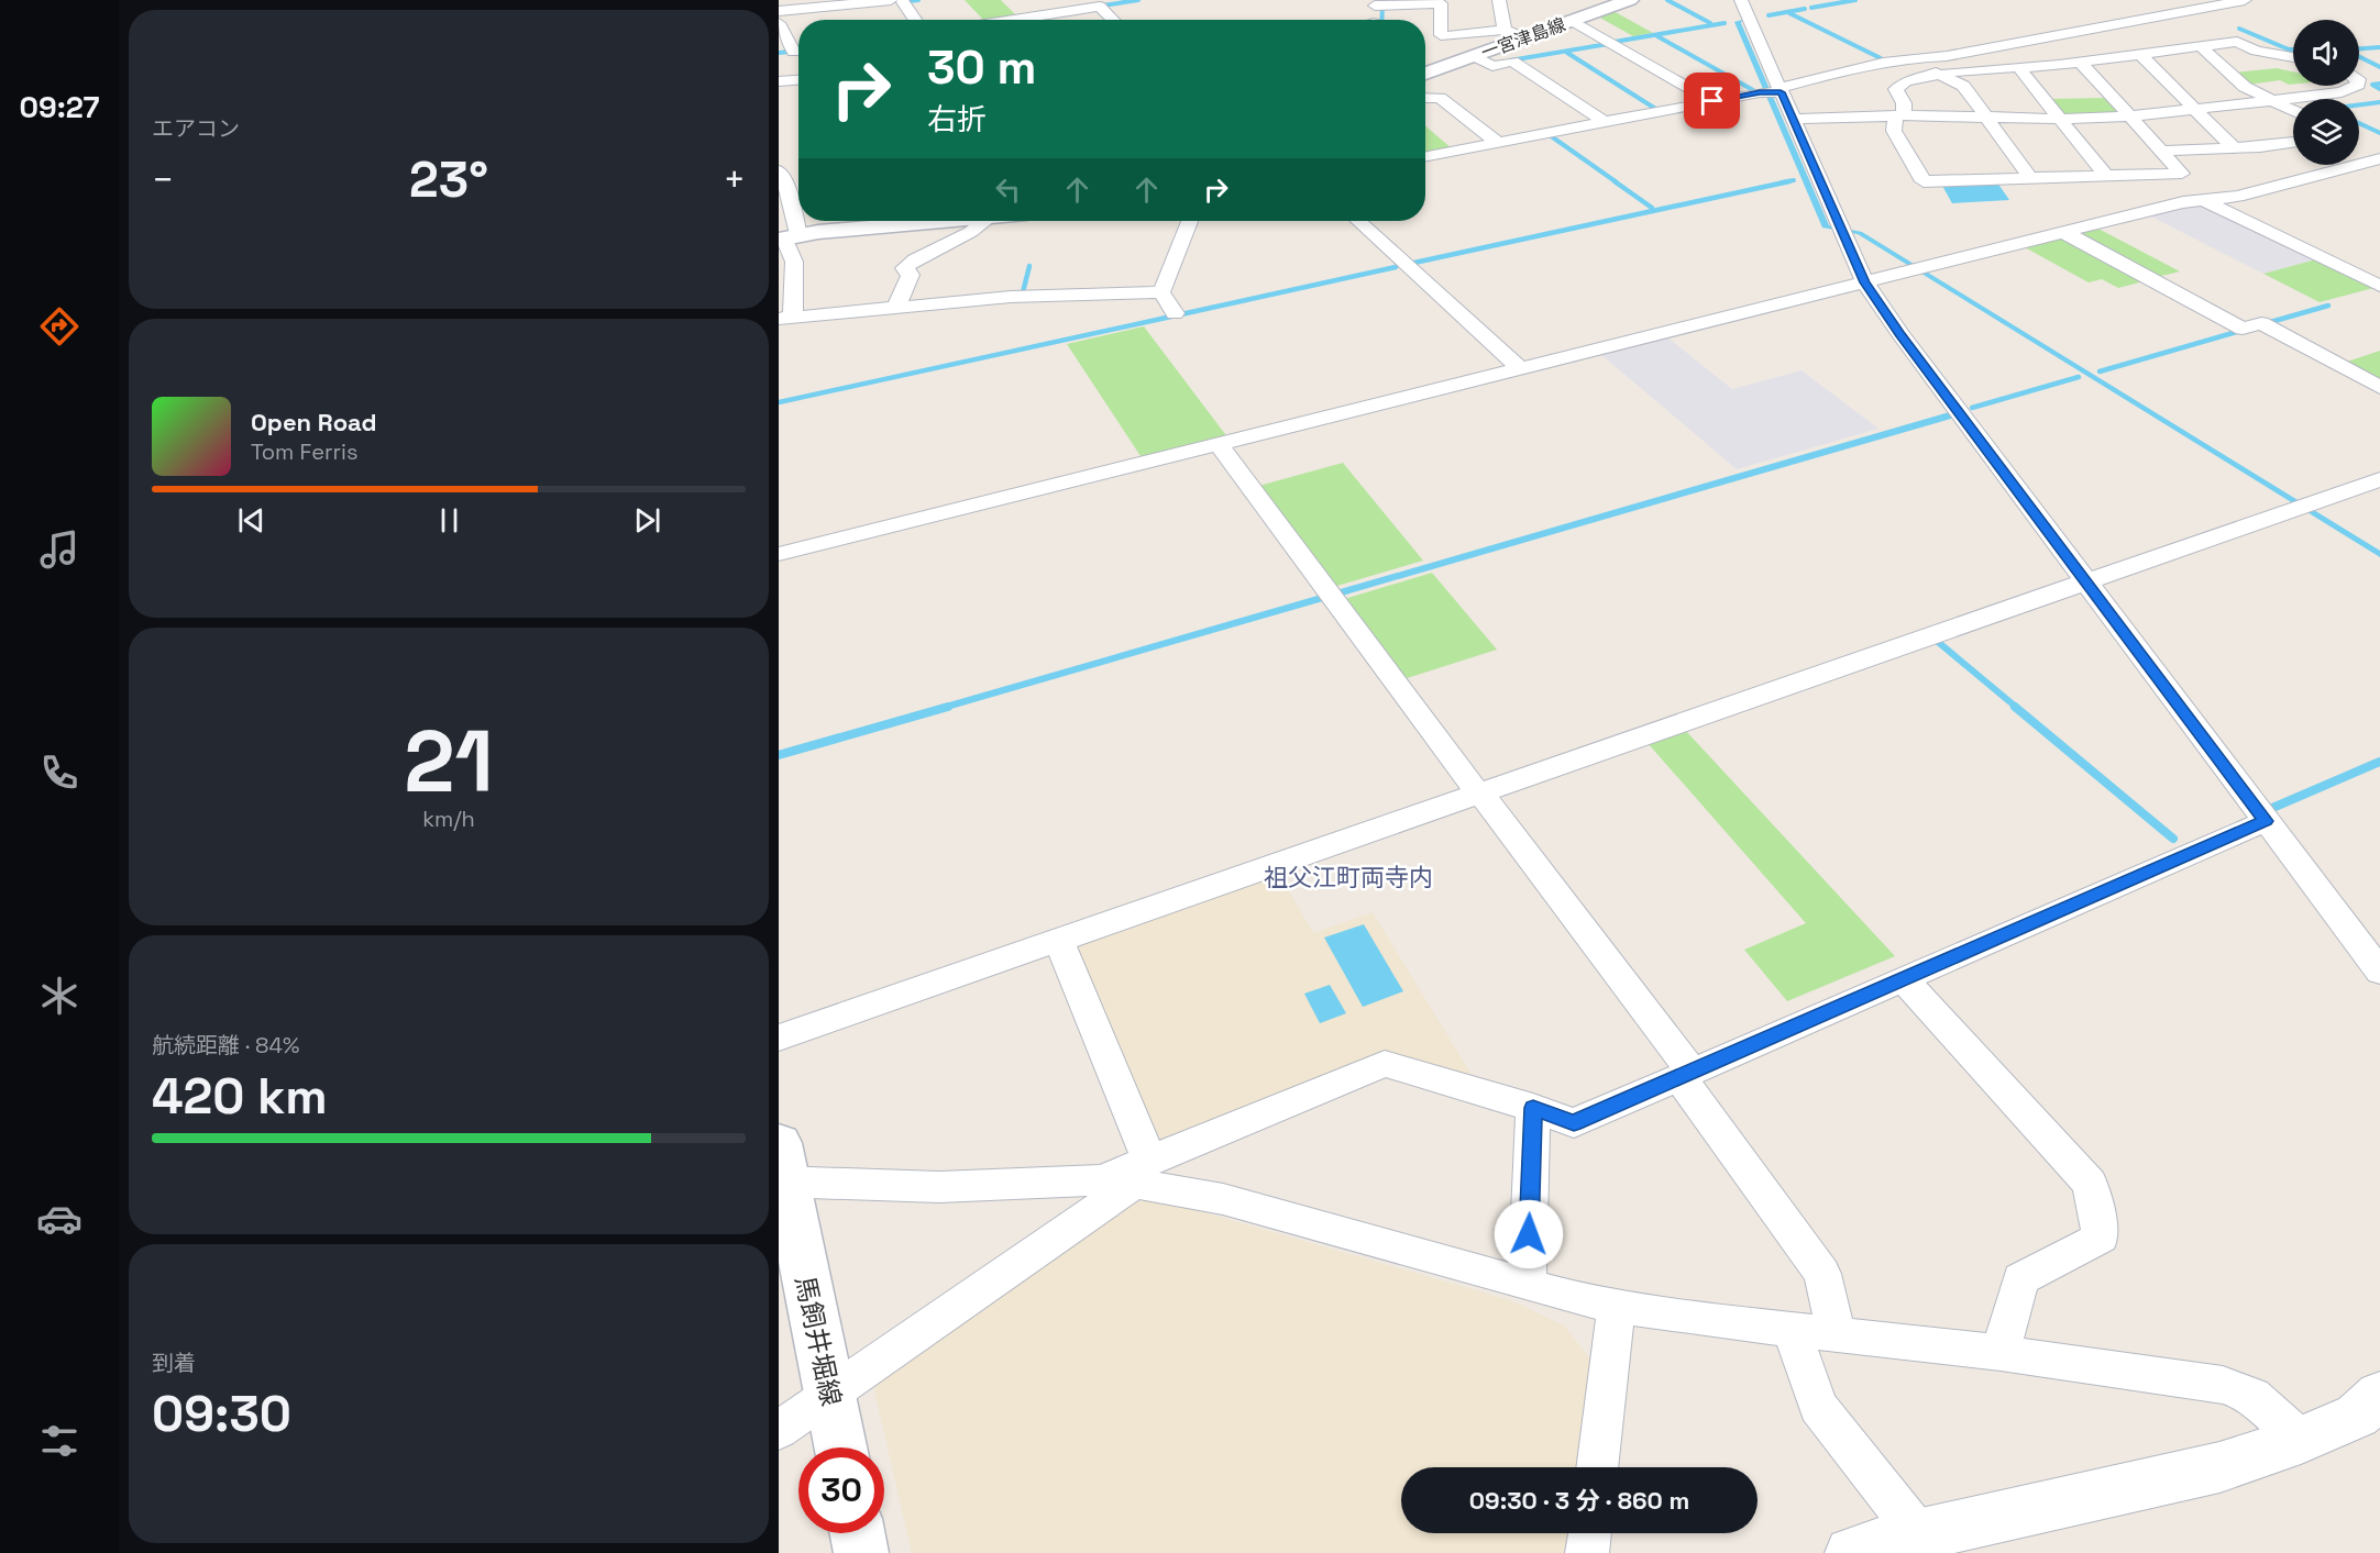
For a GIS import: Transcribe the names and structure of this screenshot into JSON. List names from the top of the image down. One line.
{"streets":{"main road":["一宮津島線","馬飼井堀線"]},"districts":["祖父江町両寺内"],"page":{"tabs":"09:27","tile":["エアコン",["21","km/h"],["航続距離 · 84%","420 km"],["到着","09:30"]],"turn":["30 m","右折"],"heat":["−","23°","+"],"song":["Open Road","Tom Ferris"],"limit":"30","trip":"09:30 · 3 分 · 860 m"}}
